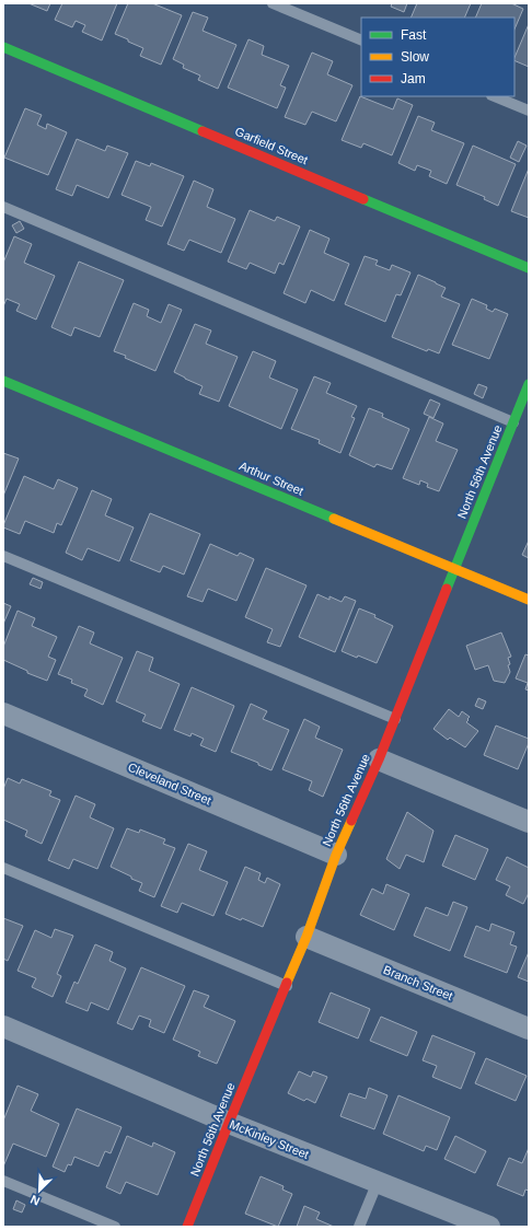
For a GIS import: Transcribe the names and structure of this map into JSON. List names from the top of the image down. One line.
{"streets":{"street":["Garfield Street","North 56th Avenue","Arthur Street","Cleveland Street","Branch Street","McKinley Street"]},"crossings":[["North 56th Avenue","Arthur Street"],["North 56th Avenue","Cleveland Street"],["North 56th Avenue","Branch Street"],["North 56th Avenue","McKinley Street"]],"legend":["Fast","Slow","Jam"],"north":"bottom left"}
